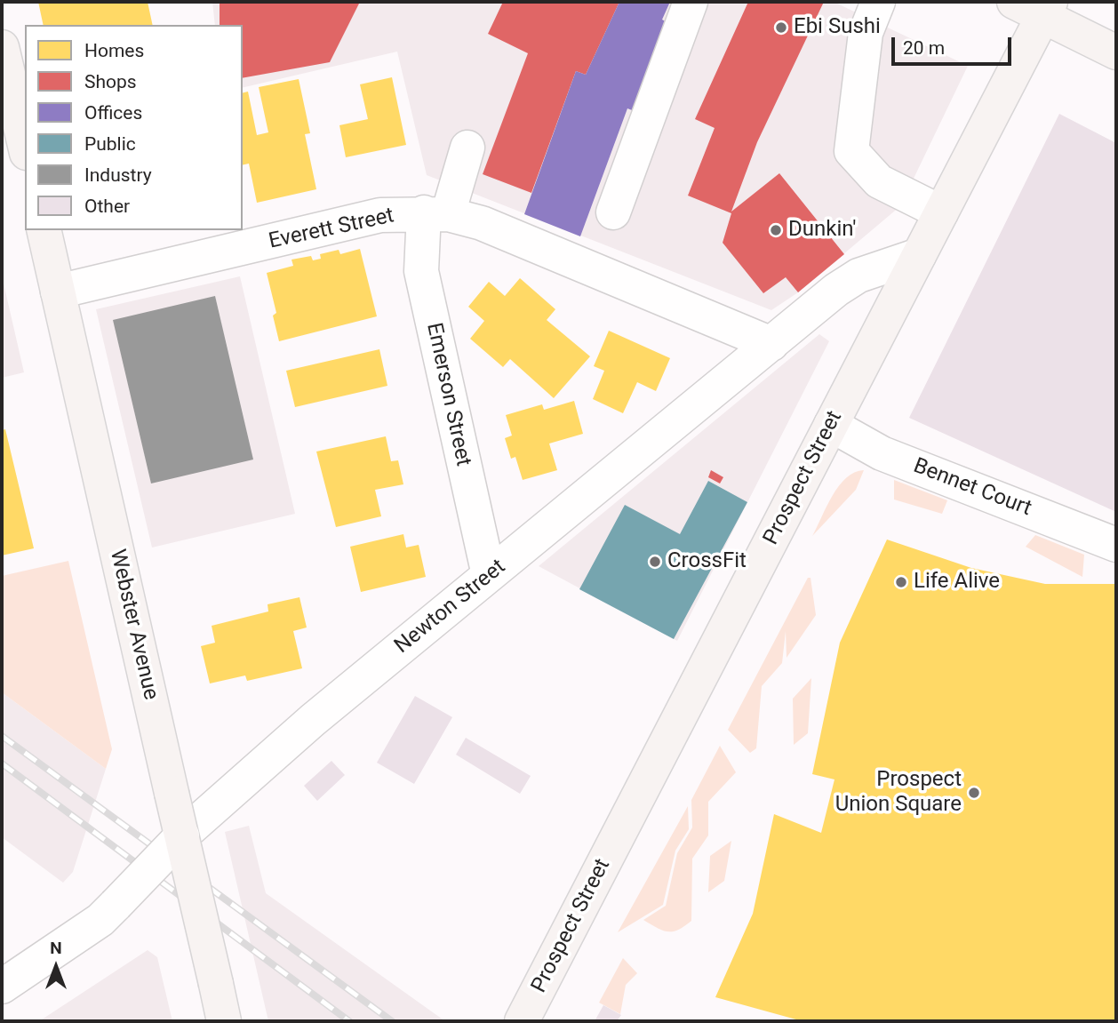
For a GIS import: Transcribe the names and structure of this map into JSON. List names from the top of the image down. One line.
{"streets":{"main road":["Prospect Street","Webster Avenue"],"street":["Everett Street","Emerson Street","Bennet Court","Newton Street"]},"crossings":[["Everett Street","Emerson Street"],["Everett Street","Newton Street"],["Everett Street","Webster Avenue"],["Emerson Street","Newton Street"],["Prospect Street","Bennet Court"],["Prospect Street","Newton Street"],["Newton Street","Webster Avenue"]],"places":["Ebi Sushi","Dunkin'","CrossFit","Life Alive","Prospect Union Square"],"legend":["Homes","Shops","Offices","Public","Industry","Other"],"scale_bar":"20 m","north":"top"}
